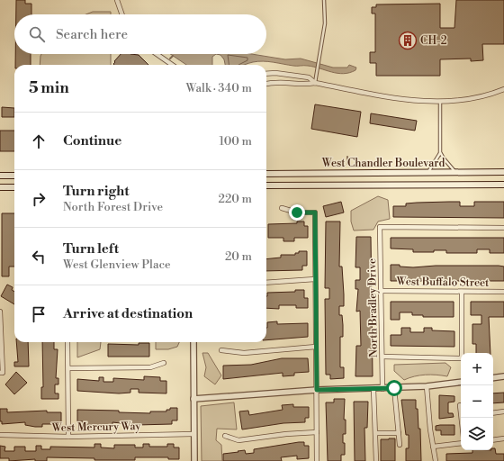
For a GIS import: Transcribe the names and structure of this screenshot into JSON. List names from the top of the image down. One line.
{"streets":{"main road":["West Chandler Boulevard"],"street":["West Buffalo Street","North Bradley Drive","West Mercury Way"]},"crossings":[["West Buffalo Street","North Bradley Drive"]],"places":{"building":["CH-2"]},"page":{"search":"Search here","heading":["5 min","Walk · 340 m"],"list":[["Continue","100 m"],["Turn right","North Forest Drive","220 m"],["Turn left","West Glenview Place","20 m"],"Arrive at destination"],"map_buttons":["+","−"]}}
